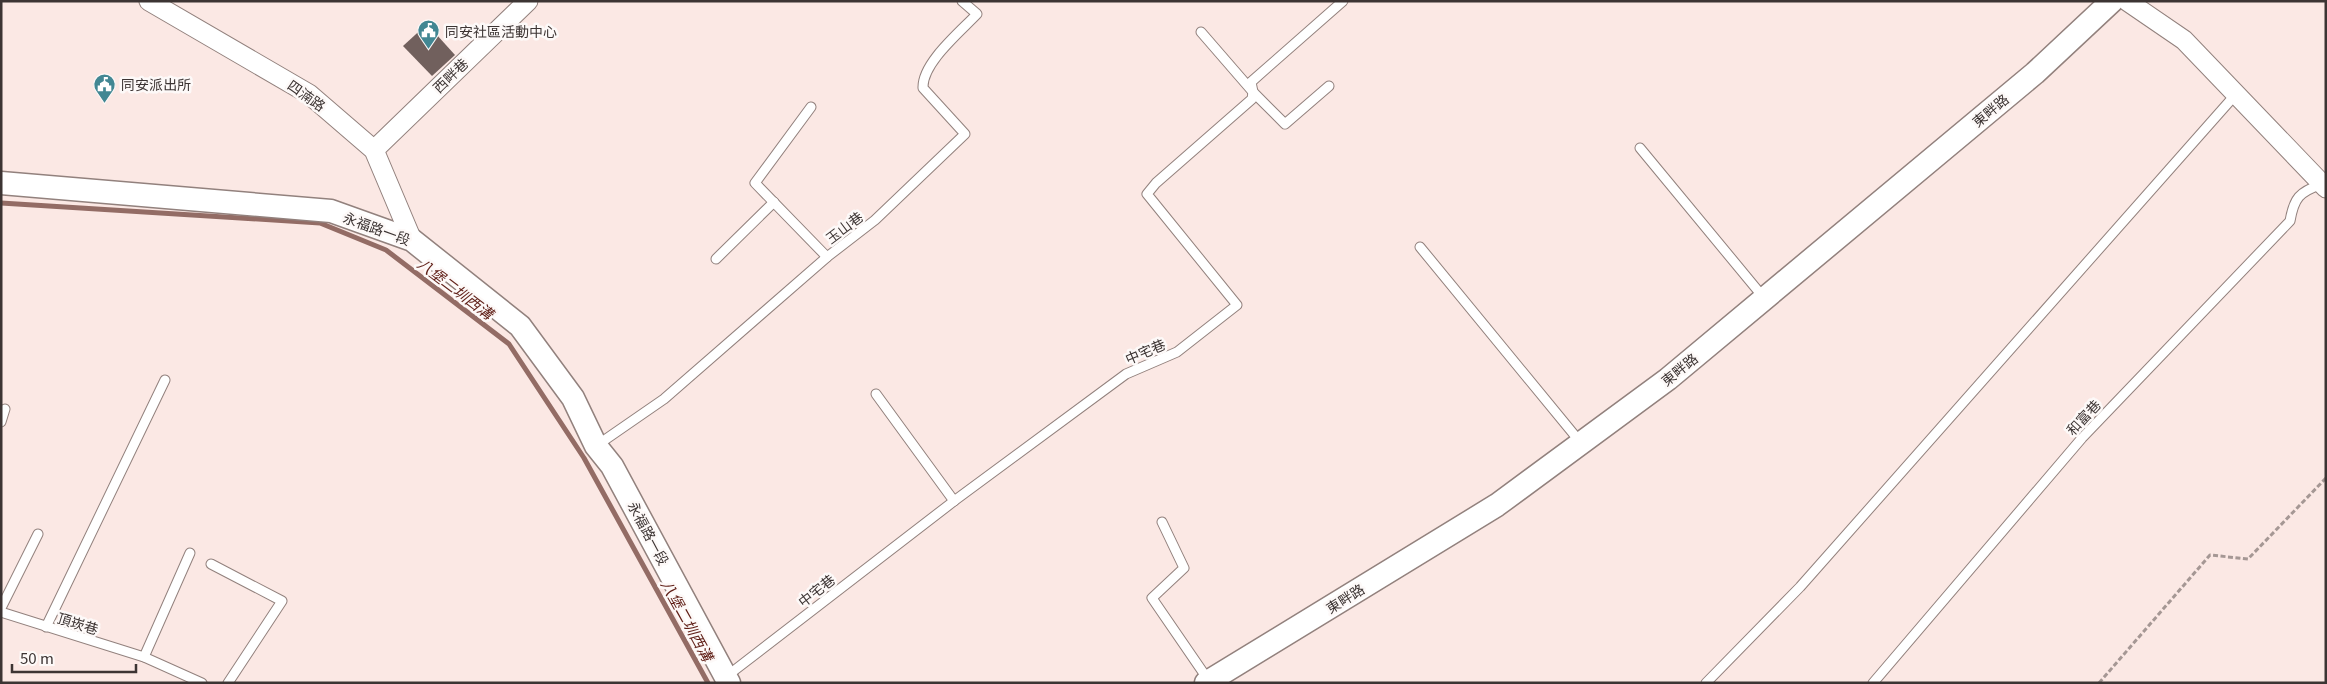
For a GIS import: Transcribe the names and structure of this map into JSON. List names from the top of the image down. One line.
{"streets":{"street":["西畔巷","四湳路","東畔路","永福路一段"],"lane":["玉山巷","中宅巷","和富巷","頂崁巷"]},"crossings":[["西畔巷","四湳路"],["四湳路","永福路一段"],["玉山巷","永福路一段"],["永福路一段","中宅巷"]],"water":["八堡二圳西溝"],"places":{"public building":["同安社區活動中心","同安派出所"]},"scale_bar":"50 m"}
